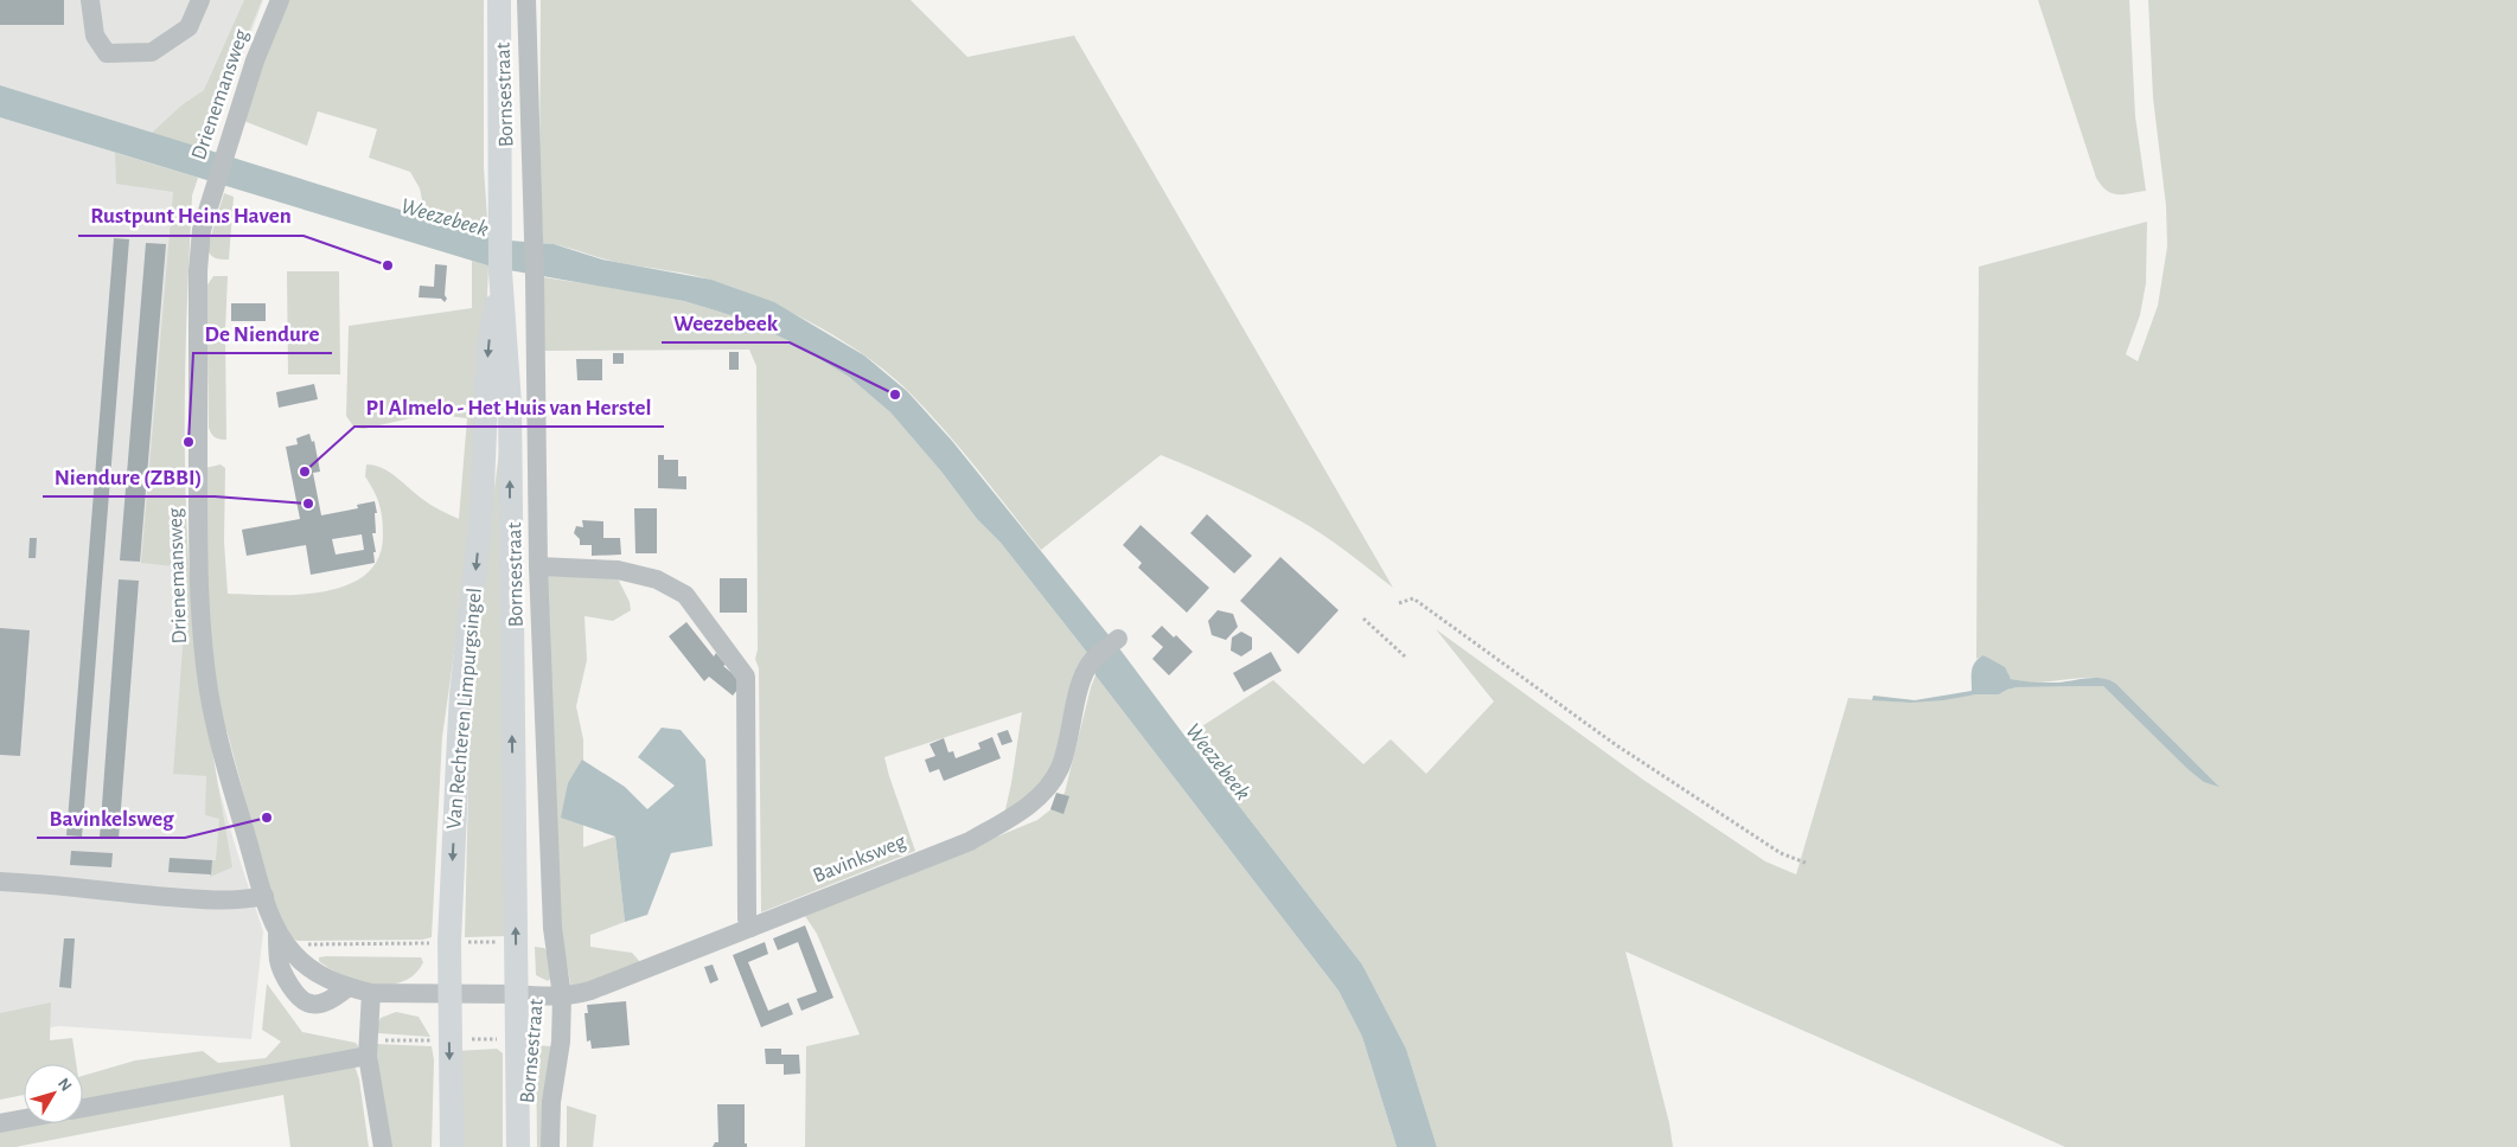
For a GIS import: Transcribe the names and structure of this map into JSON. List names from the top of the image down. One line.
{"streets":{"main road":["Van Rechteren Limpurgsingel"],"street":["Drienemansweg","Bornsestraat","Bavinksweg"]},"crossings":[["Drienemansweg","Bornsestraat"],["Drienemansweg","Van Rechteren Limpurgsingel"],["Bornsestraat","Van Rechteren Limpurgsingel"],["Bornsestraat","Bavinksweg"],["Van Rechteren Limpurgsingel","Bavinksweg"]],"water":["Weezebeek"],"places":["Rustpunt Heins Haven","Weezebeek","De Niendure","PI Almelo - Het Huis van Herstel","Niendure (ZBBI)","Bavinkelsweg"],"north":"top right"}
